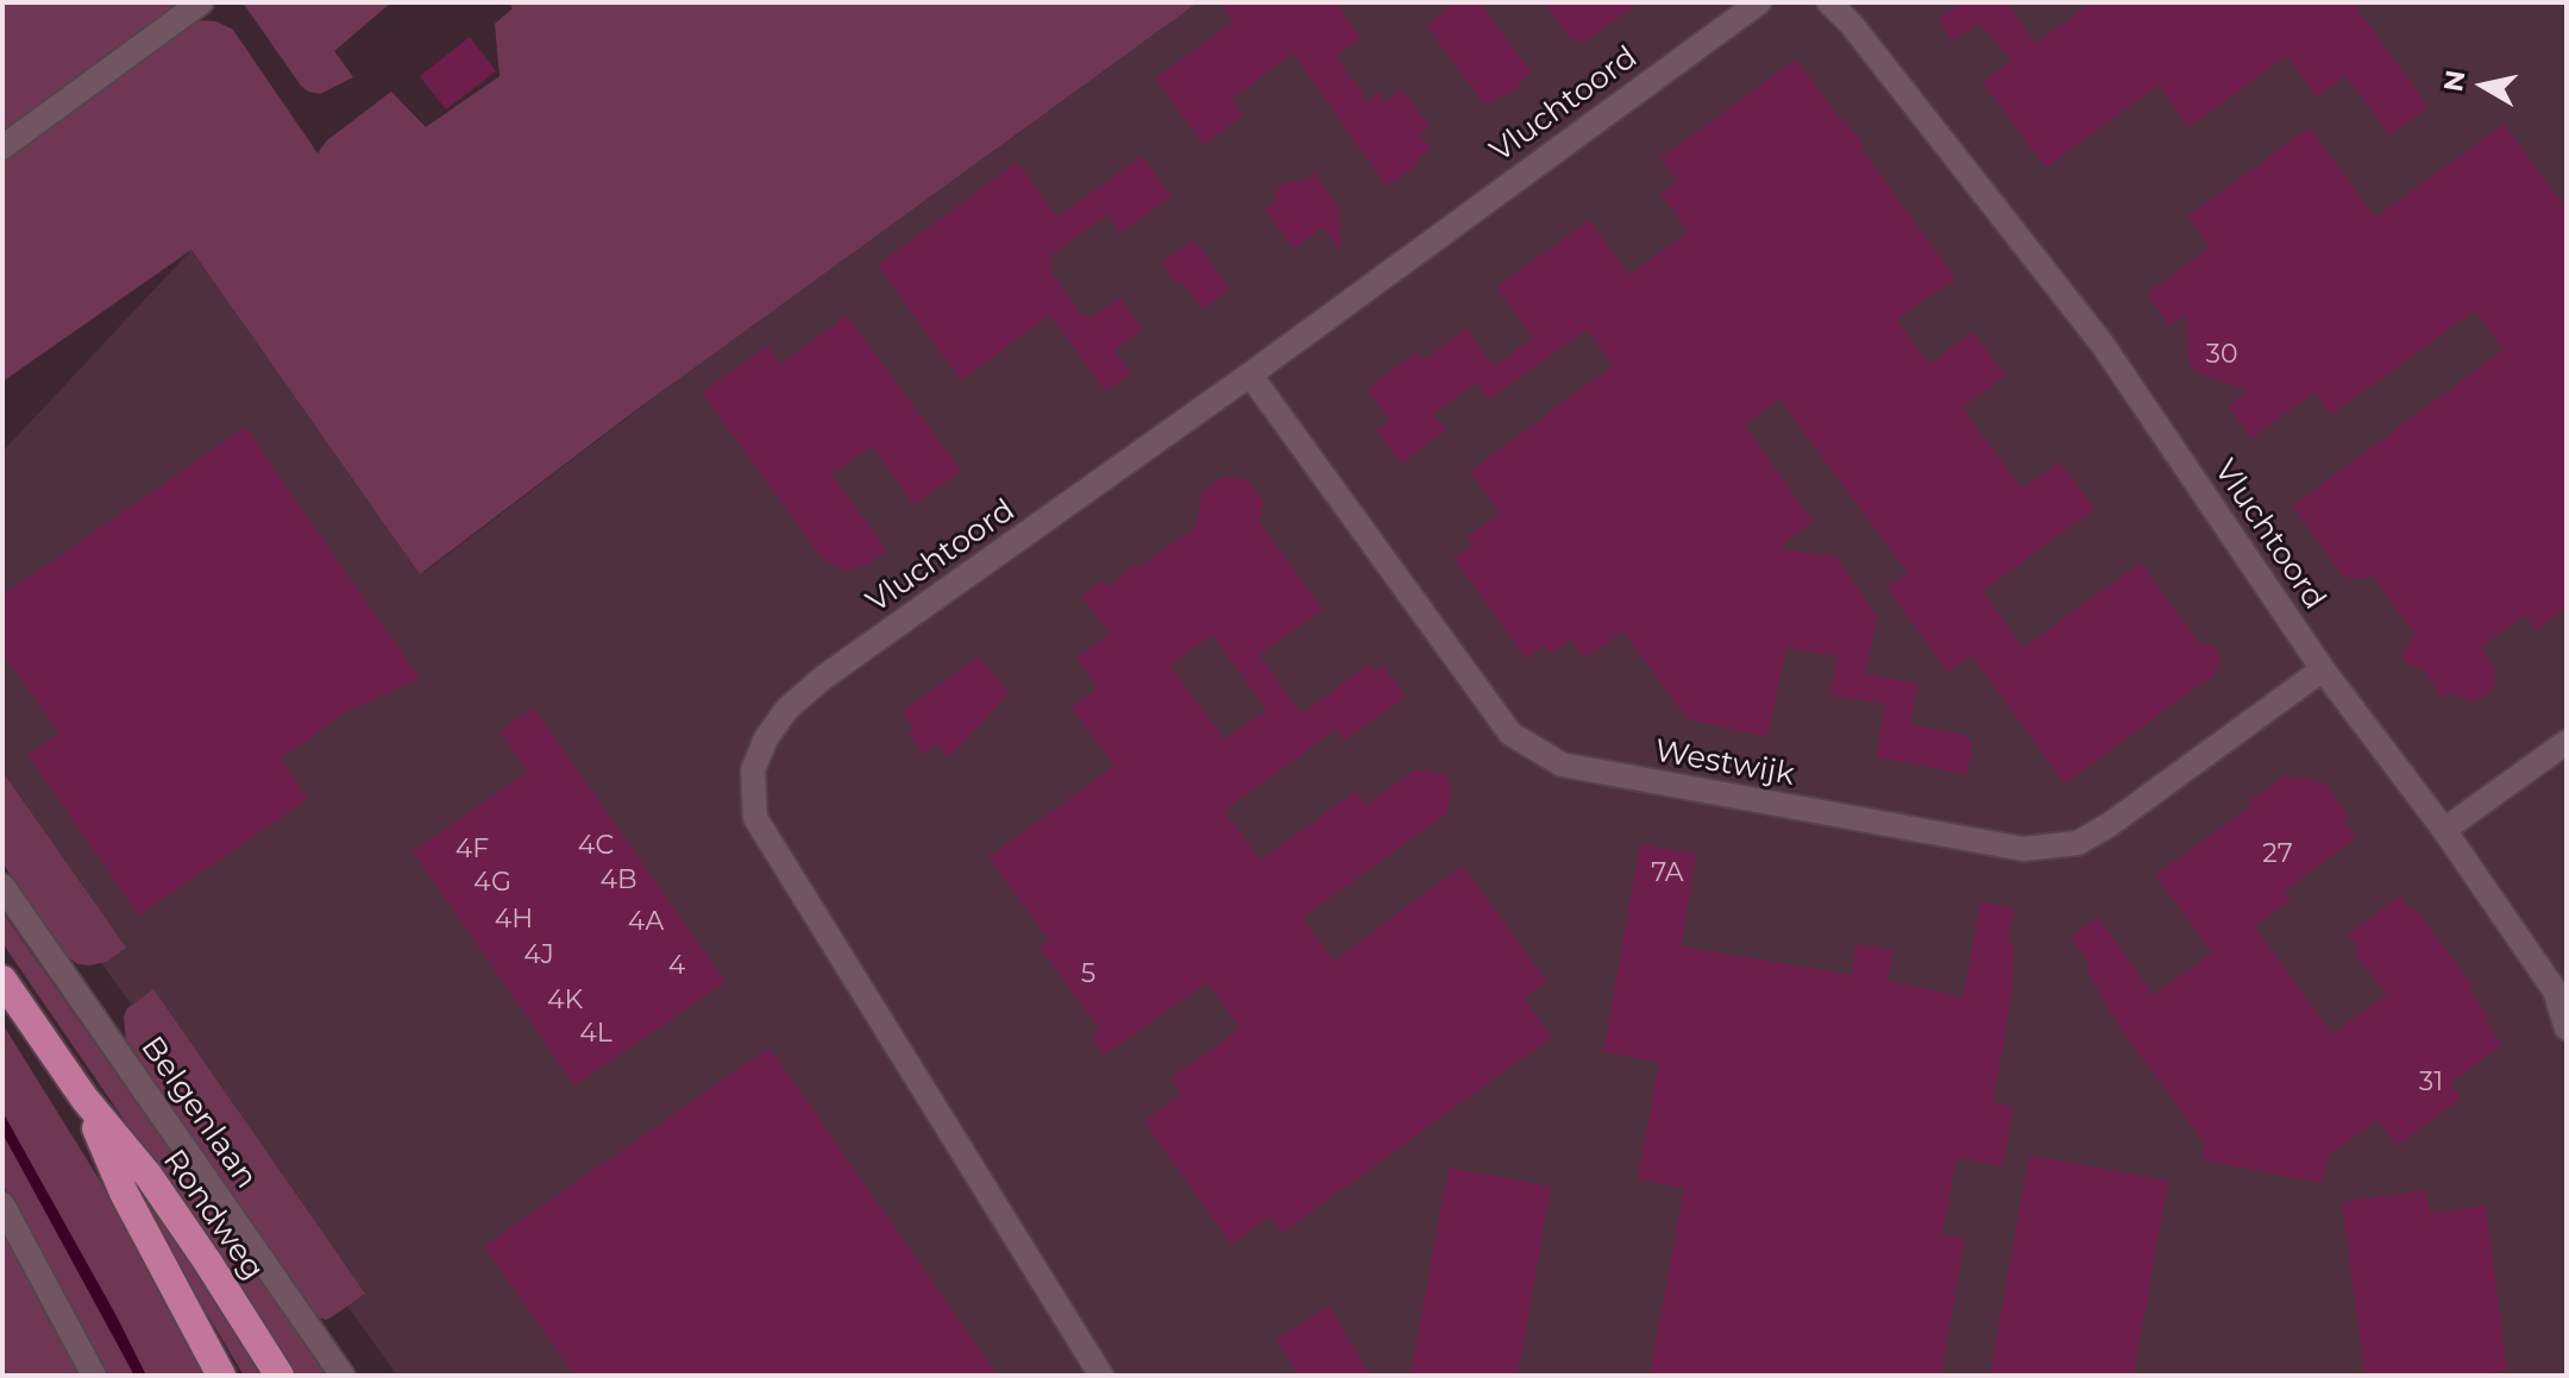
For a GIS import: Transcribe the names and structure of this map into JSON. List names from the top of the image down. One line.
{"streets":{"main road":["Rondweg"],"street":["Vluchtoord","Westwijk","Belgenlaan"]},"crossings":[["Vluchtoord","Westwijk"]],"house_numbers":["30","4C","4F","27","7A","4B","4G","4H","4A","4J","4","5","4K","4L","31"],"north":"left"}
